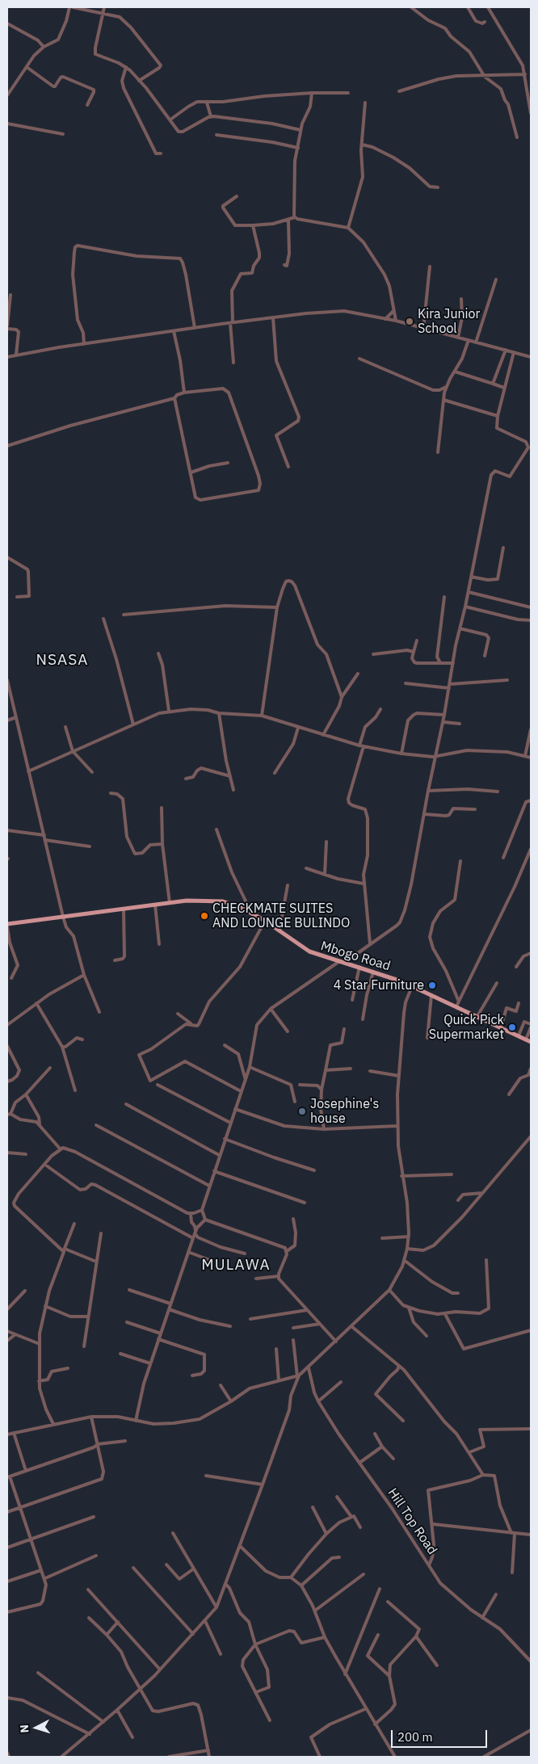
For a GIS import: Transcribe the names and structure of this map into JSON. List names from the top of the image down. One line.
{"streets":{"main road":["Mbogo Road"],"street":["Hill Top Road"]},"districts":["NSASA","MULAWA"],"places":["Kira Junior School","CHECKMATE SUITES AND LOUNGE BULINDO","4 Star Furniture","Quick Pick Supermarket","Josephine's house"],"scale_bar":"200 m","north":"left"}
